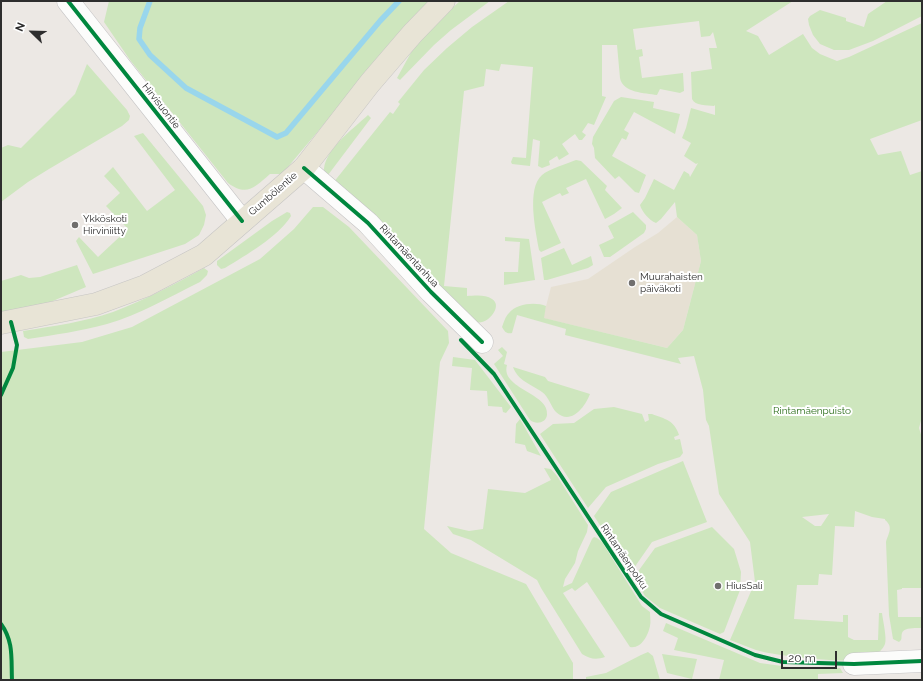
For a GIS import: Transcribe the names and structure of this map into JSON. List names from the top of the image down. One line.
{"streets":{"main road":["Gumbölentie"],"street":["Hirvisuontie","Rintamäentanhua"],"cycle path":["Rintamäenpolku"]},"crossings":[["Hirvisuontie","Gumbölentie"],["Gumbölentie","Rintamäentanhua"]],"parks":["Rintamäenpuisto"],"places":["Ykköskoti Hirviniitty","Muurahaisten päiväkoti","HiusSali"],"scale_bar":"20 m","north":"top left"}
